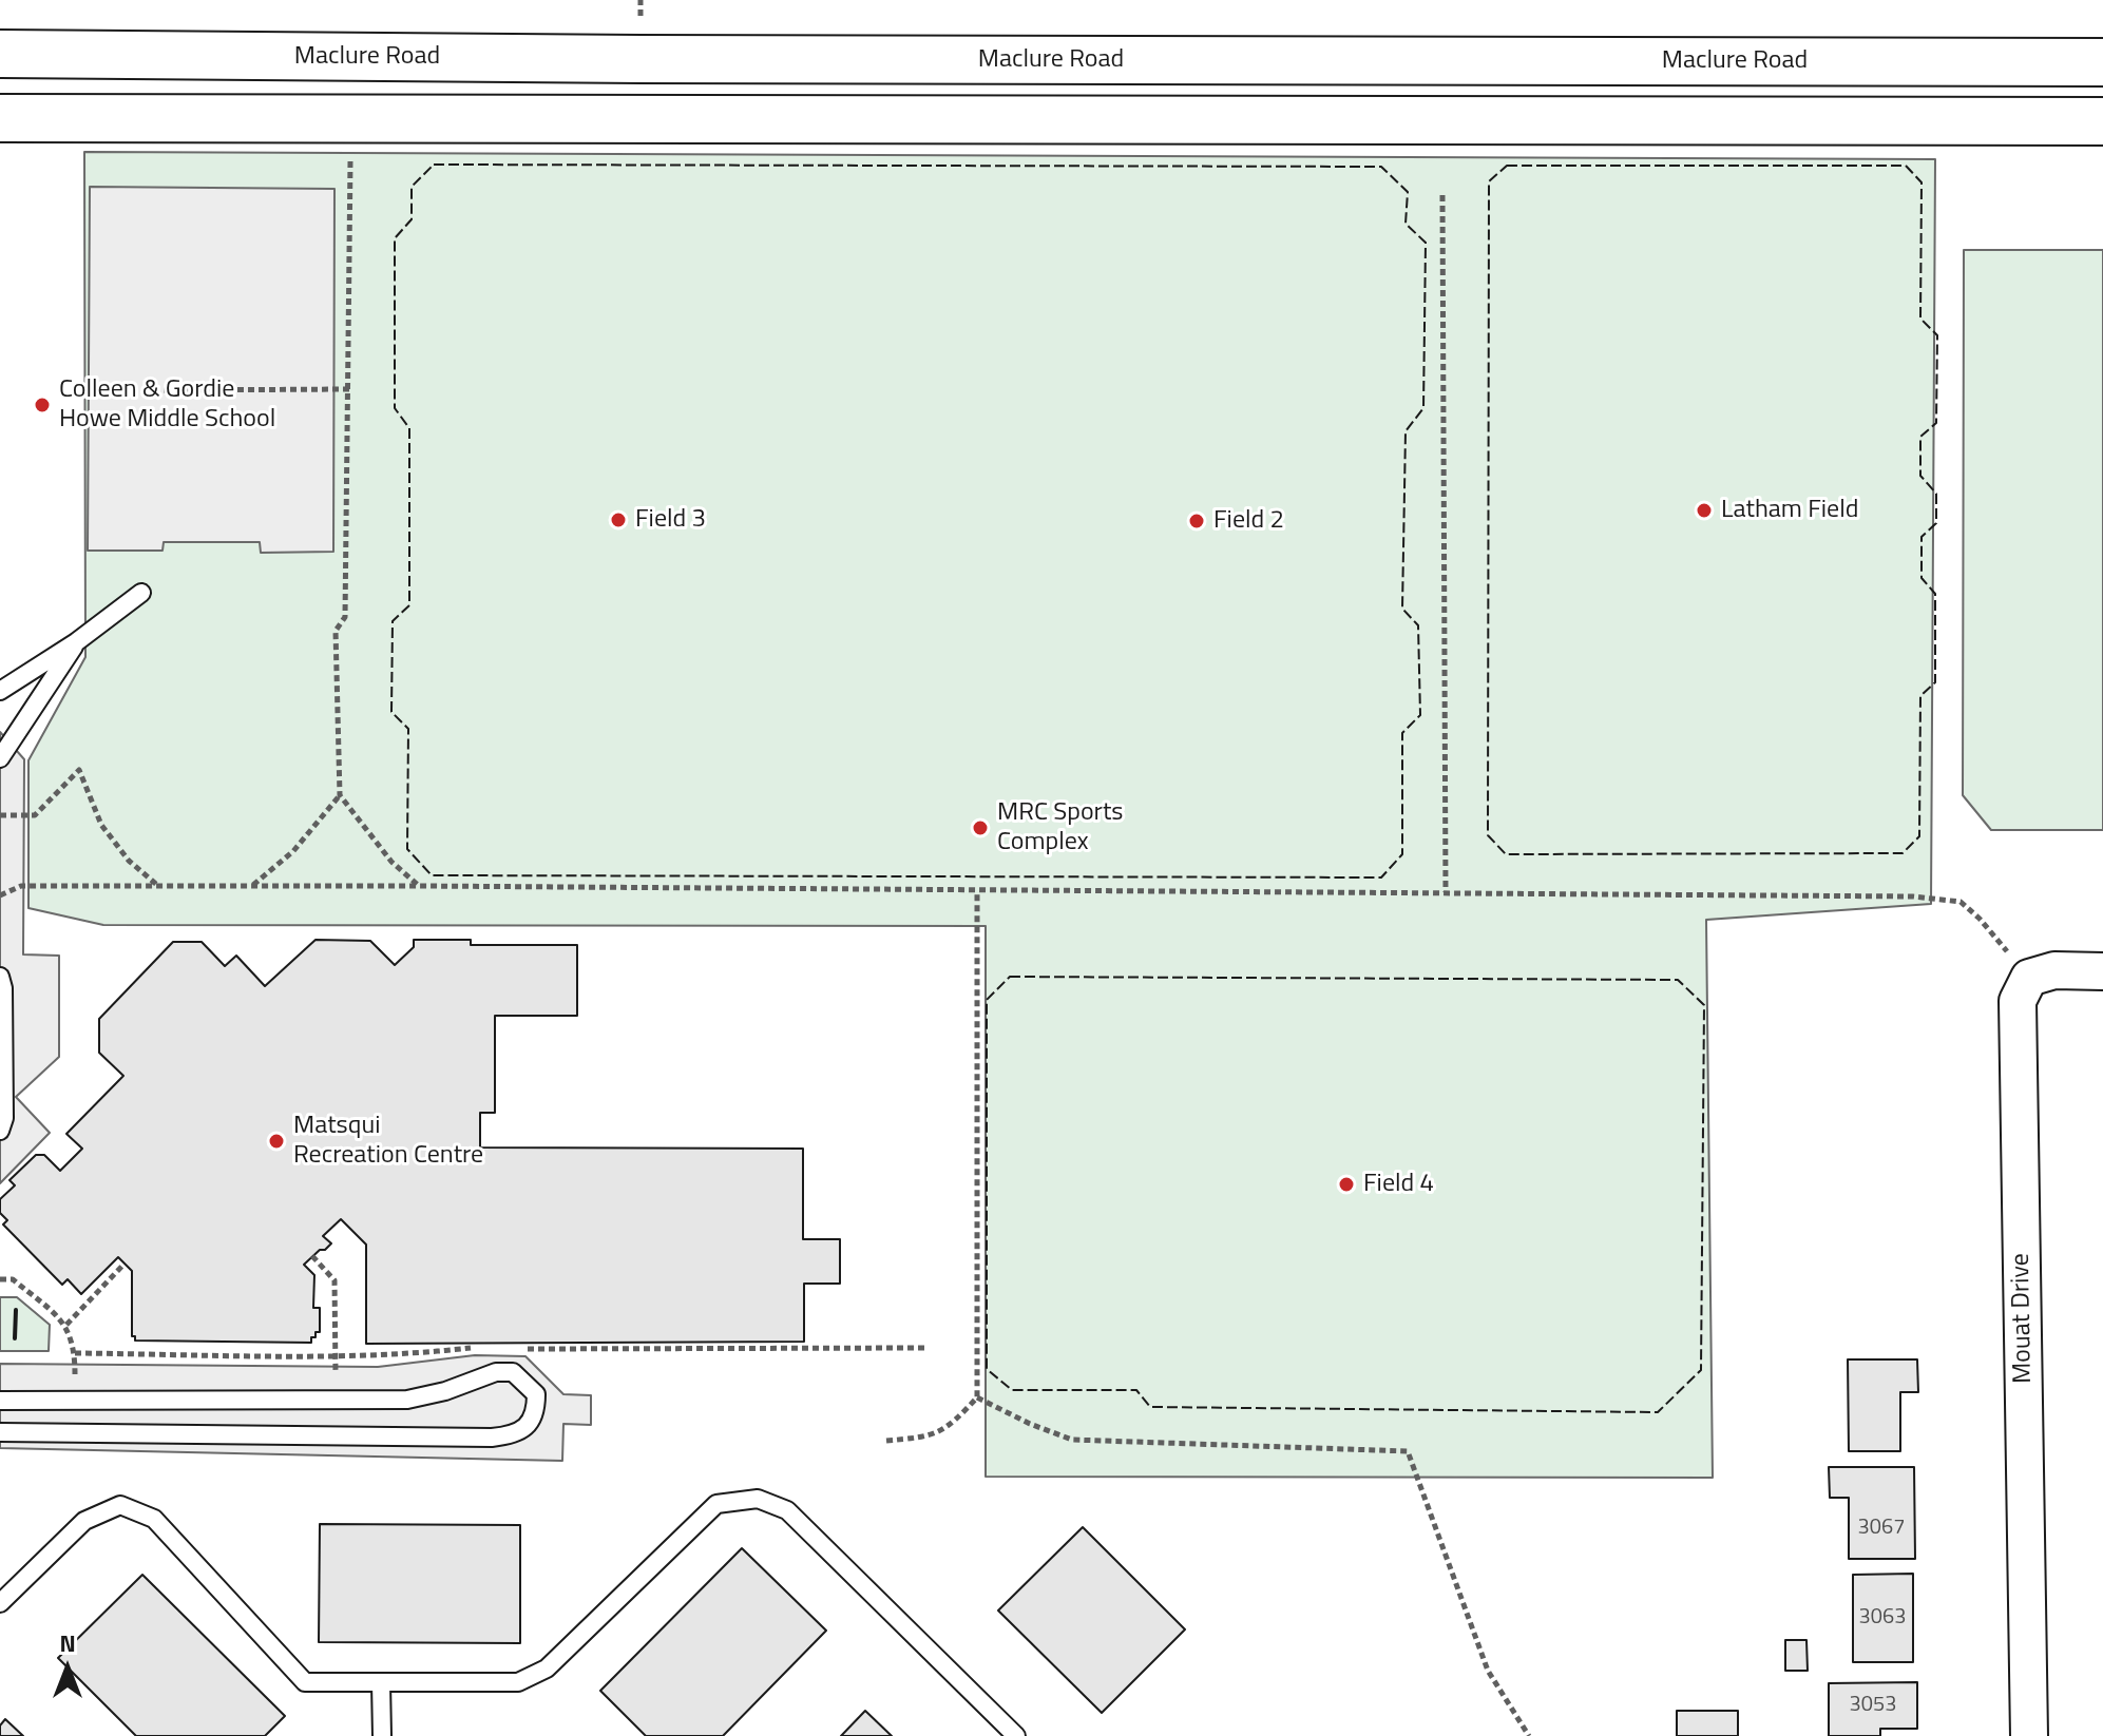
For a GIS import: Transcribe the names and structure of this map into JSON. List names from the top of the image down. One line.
{"streets":{"main road":["Maclure Road"],"street":["Mouat Drive"]},"places":["Colleen & Gordie Howe Middle School","Latham Field","Field 3","Field 2","MRC Sports Complex","Matsqui Recreation Centre","Field 4"],"house_numbers":["3067","3063","3053"],"north":"top"}
